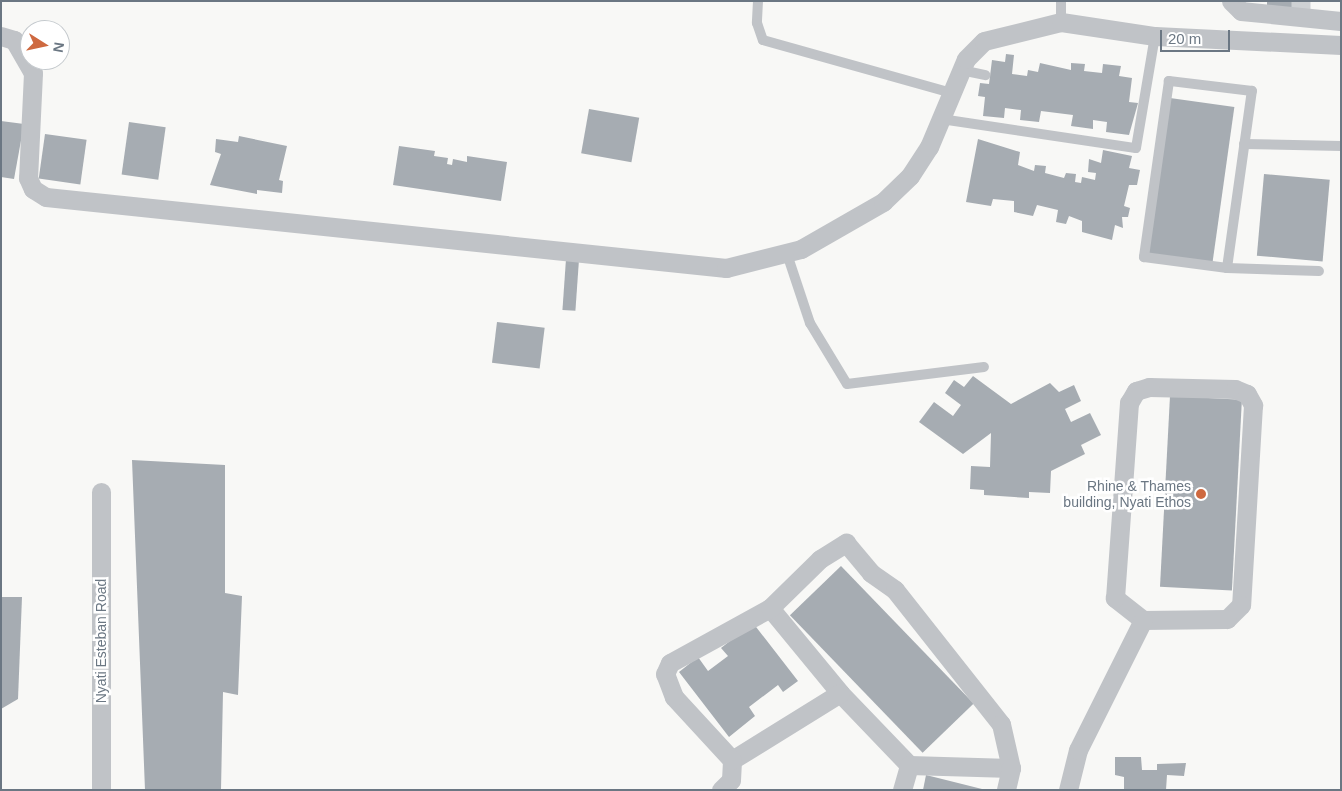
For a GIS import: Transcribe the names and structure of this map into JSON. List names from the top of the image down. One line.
{"streets":{"street":["Nyati Esteban Road"]},"places":["Rhine & Thames building, Nyati Ethos"],"scale_bar":"20 m","north":"right"}
